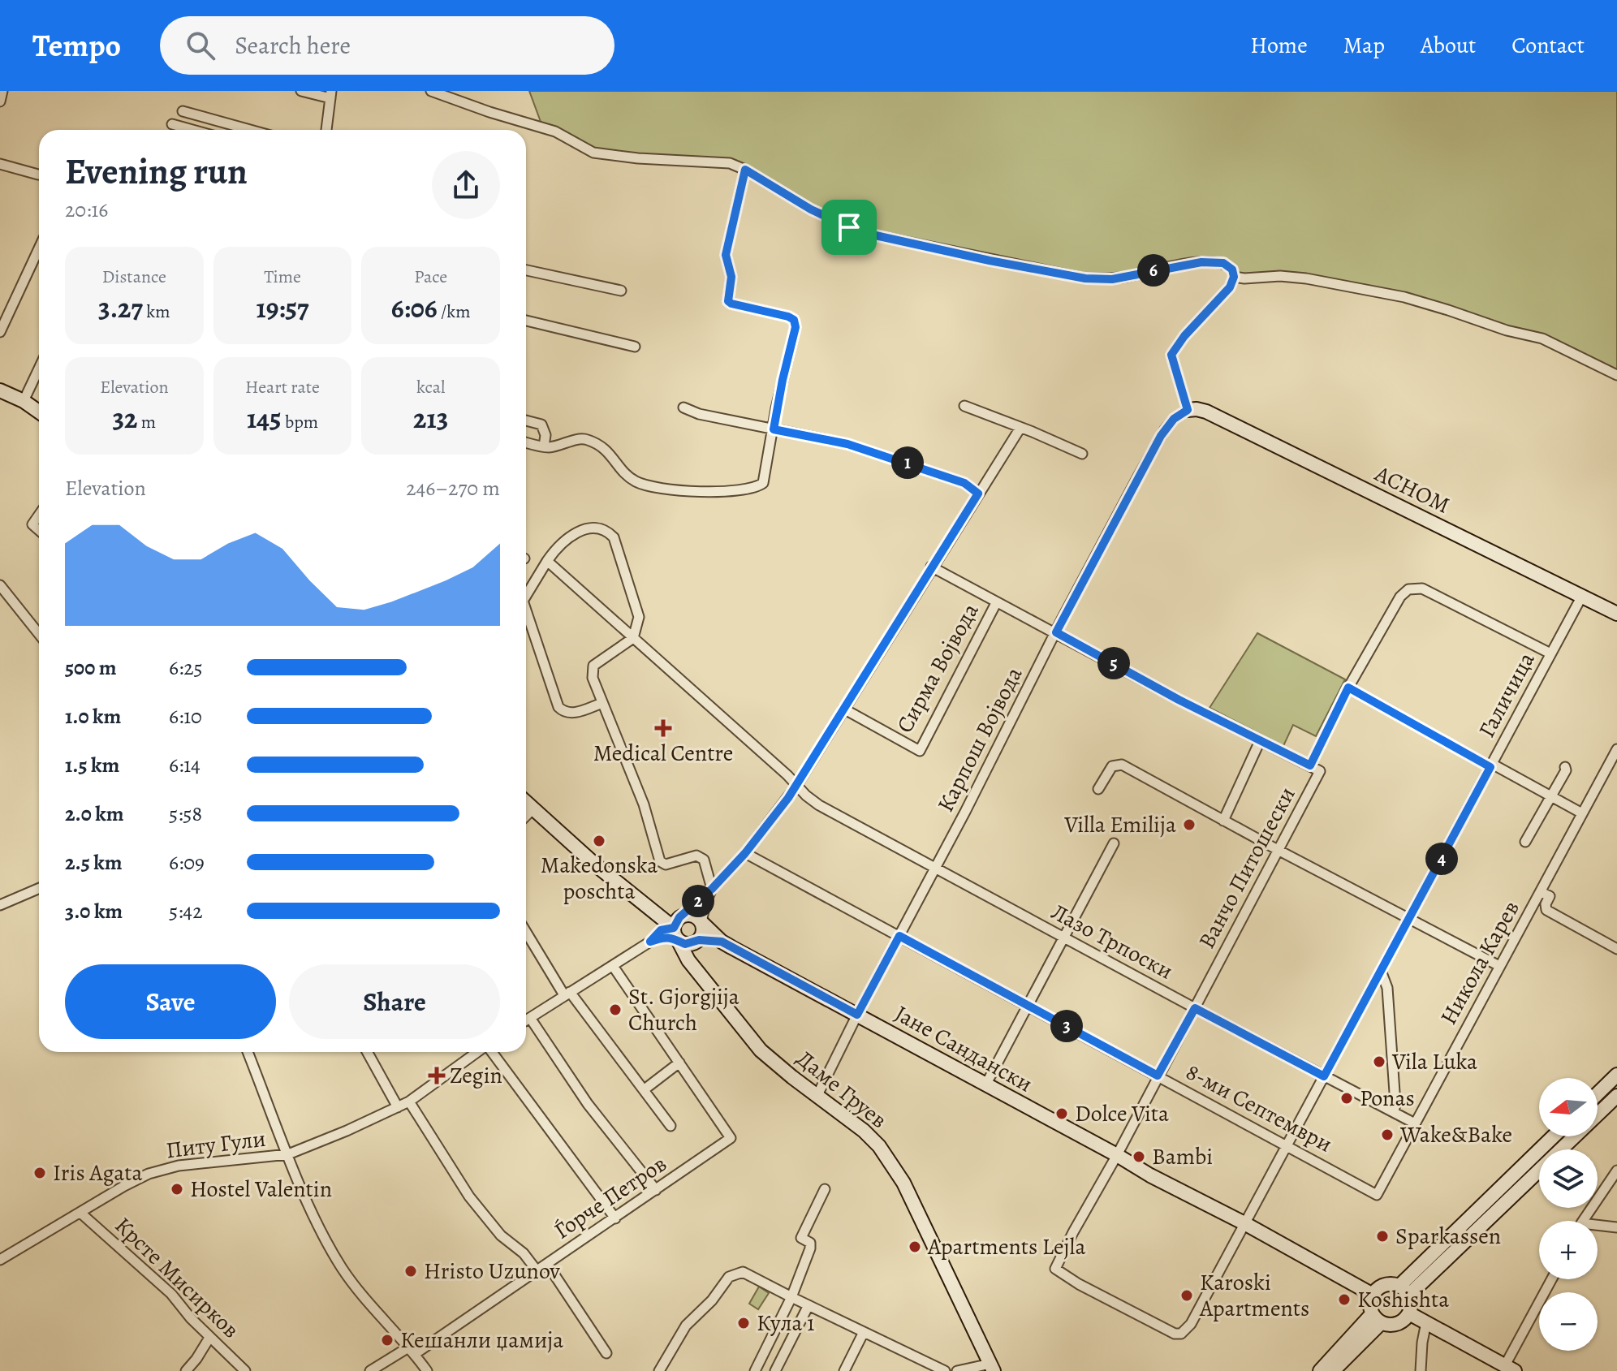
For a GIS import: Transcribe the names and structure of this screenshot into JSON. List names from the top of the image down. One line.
{"streets":{"street":["АСНОМ","Сирма Војвода","Галичица","Карпош Војвода","Ванчо Питошески","Лазо Трпоски","Никола Карев","Јане Сандански","Даме Груев","8-ми Септември","Питу Гули","Ѓорче Петров","Крсте Мисирков"]},"crossings":[["АСНОМ","Галичица"],["АСНОМ","Карпош Војвода"],["Галичица","Лазо Трпоски"],["Галичица","Јане Сандански"],["Галичица","8-ми Септември"],["Карпош Војвода","Лазо Трпоски"],["Карпош Војвода","Јане Сандански"],["Карпош Војвода","Даме Груев"],["Карпош Војвода","8-ми Септември"],["Ванчо Питошески","Лазо Трпоски"],["Ванчо Питошески","Јане Сандански"],["Ванчо Питошески","8-ми Септември"],["Лазо Трпоски","Никола Карев"],["Никола Карев","8-ми Септември"],["Јане Сандански","Даме Груев"],["Питу Гули","Ѓорче Петров"],["Питу Гули","Крсте Мисирков"]],"places":{"health":["Medical Centre","Zegin"],"other":["Villa Emilija","Makedonska poschta","St. Gjorgjija Church","Vila Luka","Ponas","Dolce Vita","Wake&Bake","Bambi","Iris Agata","Hostel Valentin","Sparkassen","Apartments Lejla","Hristo Uzunov","Karoski Apartments","Koshishta","Кула 1","Кешанли џамија"]},"north":"left","page":{"header":"Tempo","search":"Search here","nav":["Home","Map","About","Contact"],"heading":["Evening run","20:16"],"stats":[["Distance","3.27 km"],["Time","19:57"],["Pace","6:06 /km"],["Elevation","32 m"],["Heart rate","145 bpm"],["kcal","213"]],"pins":["6","1","5","4","2","3"],"chart":["Elevation","246–270 m"],"list":[{"name":"500 m","note":"6:25"},{"name":"1.0 km","note":"6:10"},{"name":"1.5 km","note":"6:14"},{"name":"2.0 km","note":"5:58"},{"name":"2.5 km","note":"6:09"},{"name":"3.0 km","note":"5:42"}],"buttons":["Save","Share"],"map_buttons":["+","−"]}}
